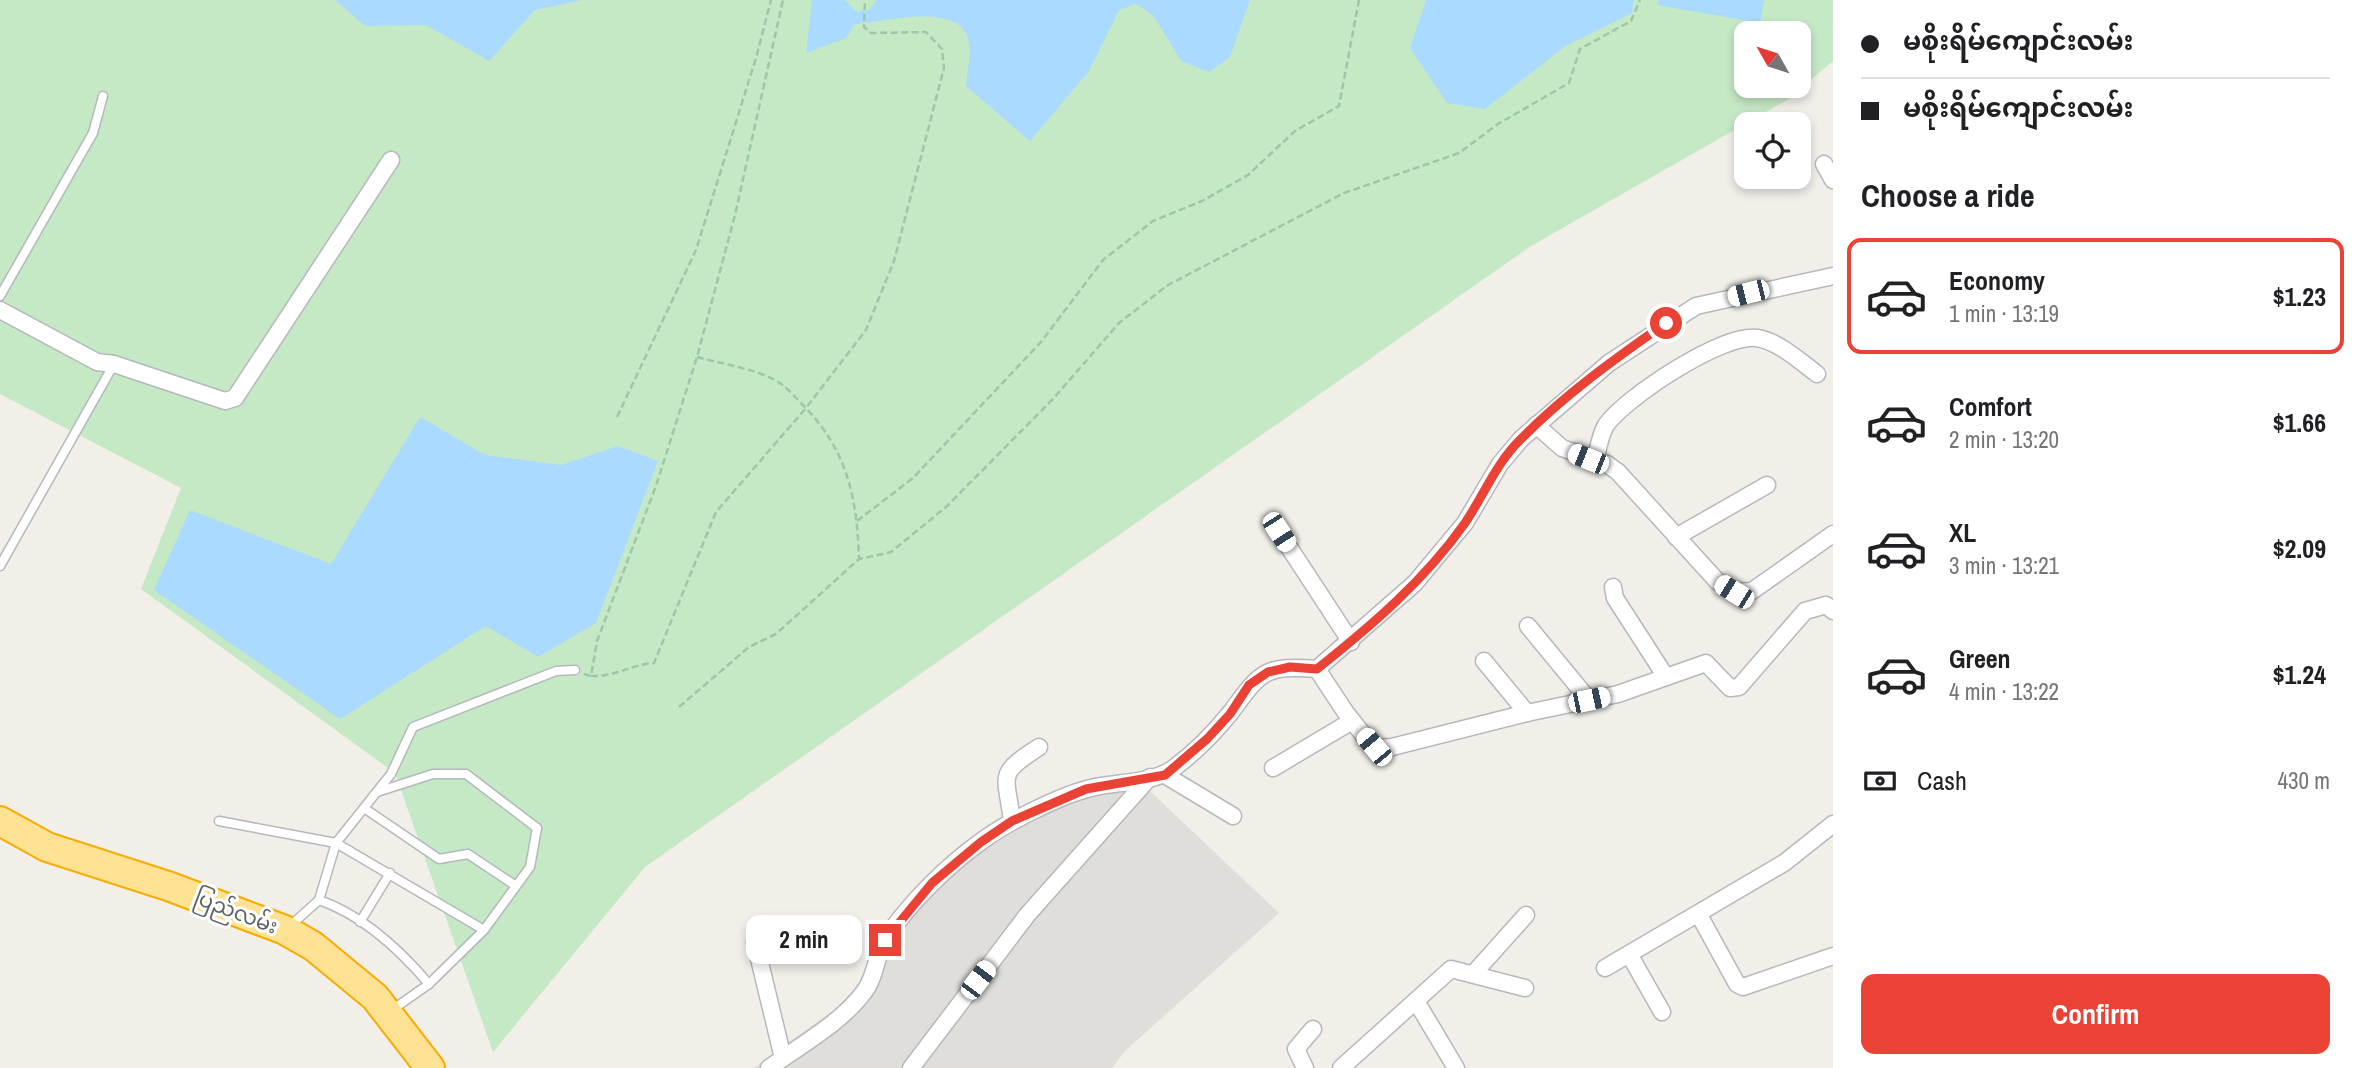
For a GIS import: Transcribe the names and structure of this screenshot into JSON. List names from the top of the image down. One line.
{"streets":{"highway":["ပြည်လမ်း"]},"north":"top left","page":{"banner":["မစိုးရိမ်ကျောင်းလမ်း","မစိုးရိမ်ကျောင်းလမ်း"],"heading":"Choose a ride","list":[{"name":"Economy","note":"1 min · 13:19","value":"$1.23"},{"name":"Comfort","note":"2 min · 13:20","value":"$1.66"},{"name":"XL","note":"3 min · 13:21","value":"$2.09"},{"name":"Green","note":"4 min · 13:22","value":"$1.24"}],"pay":["Cash","430 m"],"bubble":"2 min","buttons":"Confirm"}}
